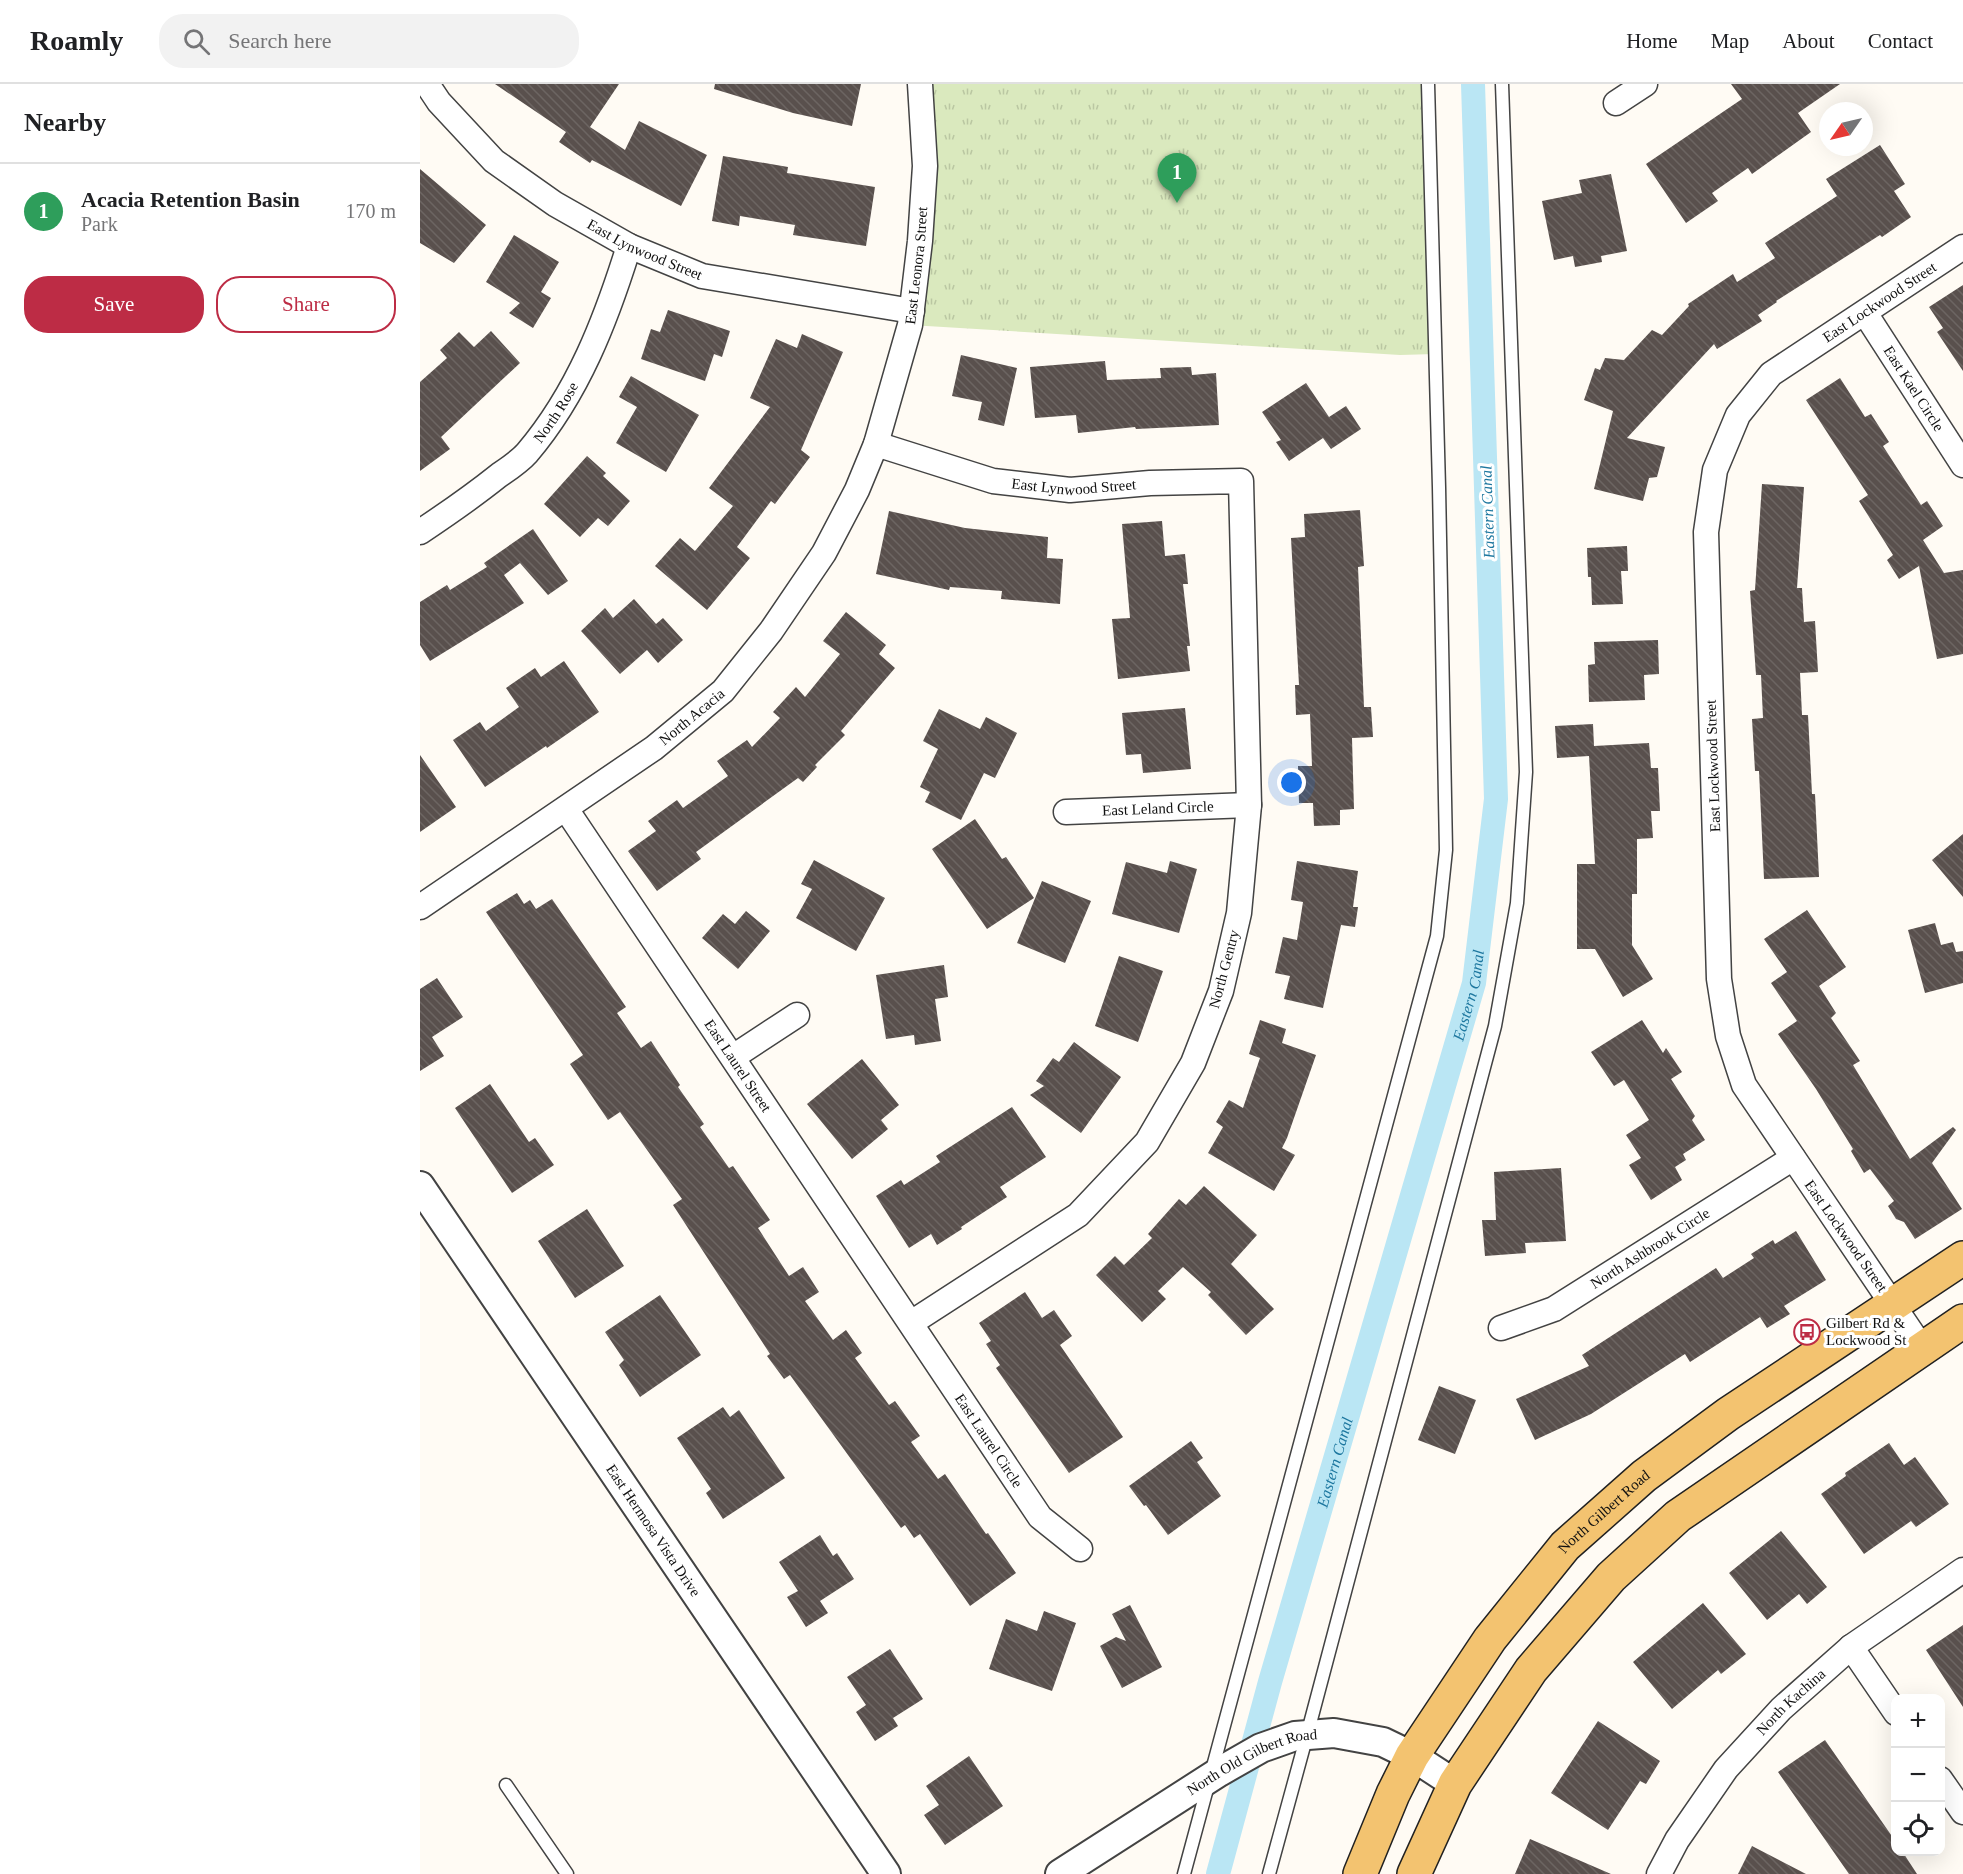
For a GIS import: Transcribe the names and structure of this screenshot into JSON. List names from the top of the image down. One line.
{"streets":{"main road":["North Gilbert Road"],"street":["East Lynwood Street","East Leonora Street","East Lockwood Street","East Kael Circle","North Rose","North Acacia","East Leland Circle","North Gentry","East Laurel Street","North Ashbrook Circle","East Laurel Circle","East Hermosa Vista Drive","North Kachina","North Old Gilbert Road"]},"crossings":[["East Lynwood Street","East Leonora Street"],["East Lynwood Street","North Rose"],["East Lynwood Street","North Acacia"],["East Lynwood Street","North Gentry"],["East Leonora Street","North Acacia"],["East Lockwood Street","East Kael Circle"],["East Lockwood Street","North Ashbrook Circle"],["East Lockwood Street","North Gilbert Road"],["North Acacia","East Laurel Street"],["East Leland Circle","North Gentry"],["North Gentry","East Laurel Street"],["North Gentry","East Laurel Circle"],["East Laurel Street","East Laurel Circle"],["North Gilbert Road","North Old Gilbert Road"]],"water":["Eastern Canal"],"places":{"bus stop":["Gilbert Rd & Lockwood St"]},"north":"bottom left","page":{"header":"Roamly","search":"Search here","nav":["Home","Map","About","Contact"],"heading":"Nearby","pins":"1","list":[{"mark":"1","name":"Acacia Retention Basin","note":"Park","value":"170 m"}],"buttons":["Save","Share"],"map_buttons":["+","−"]}}
